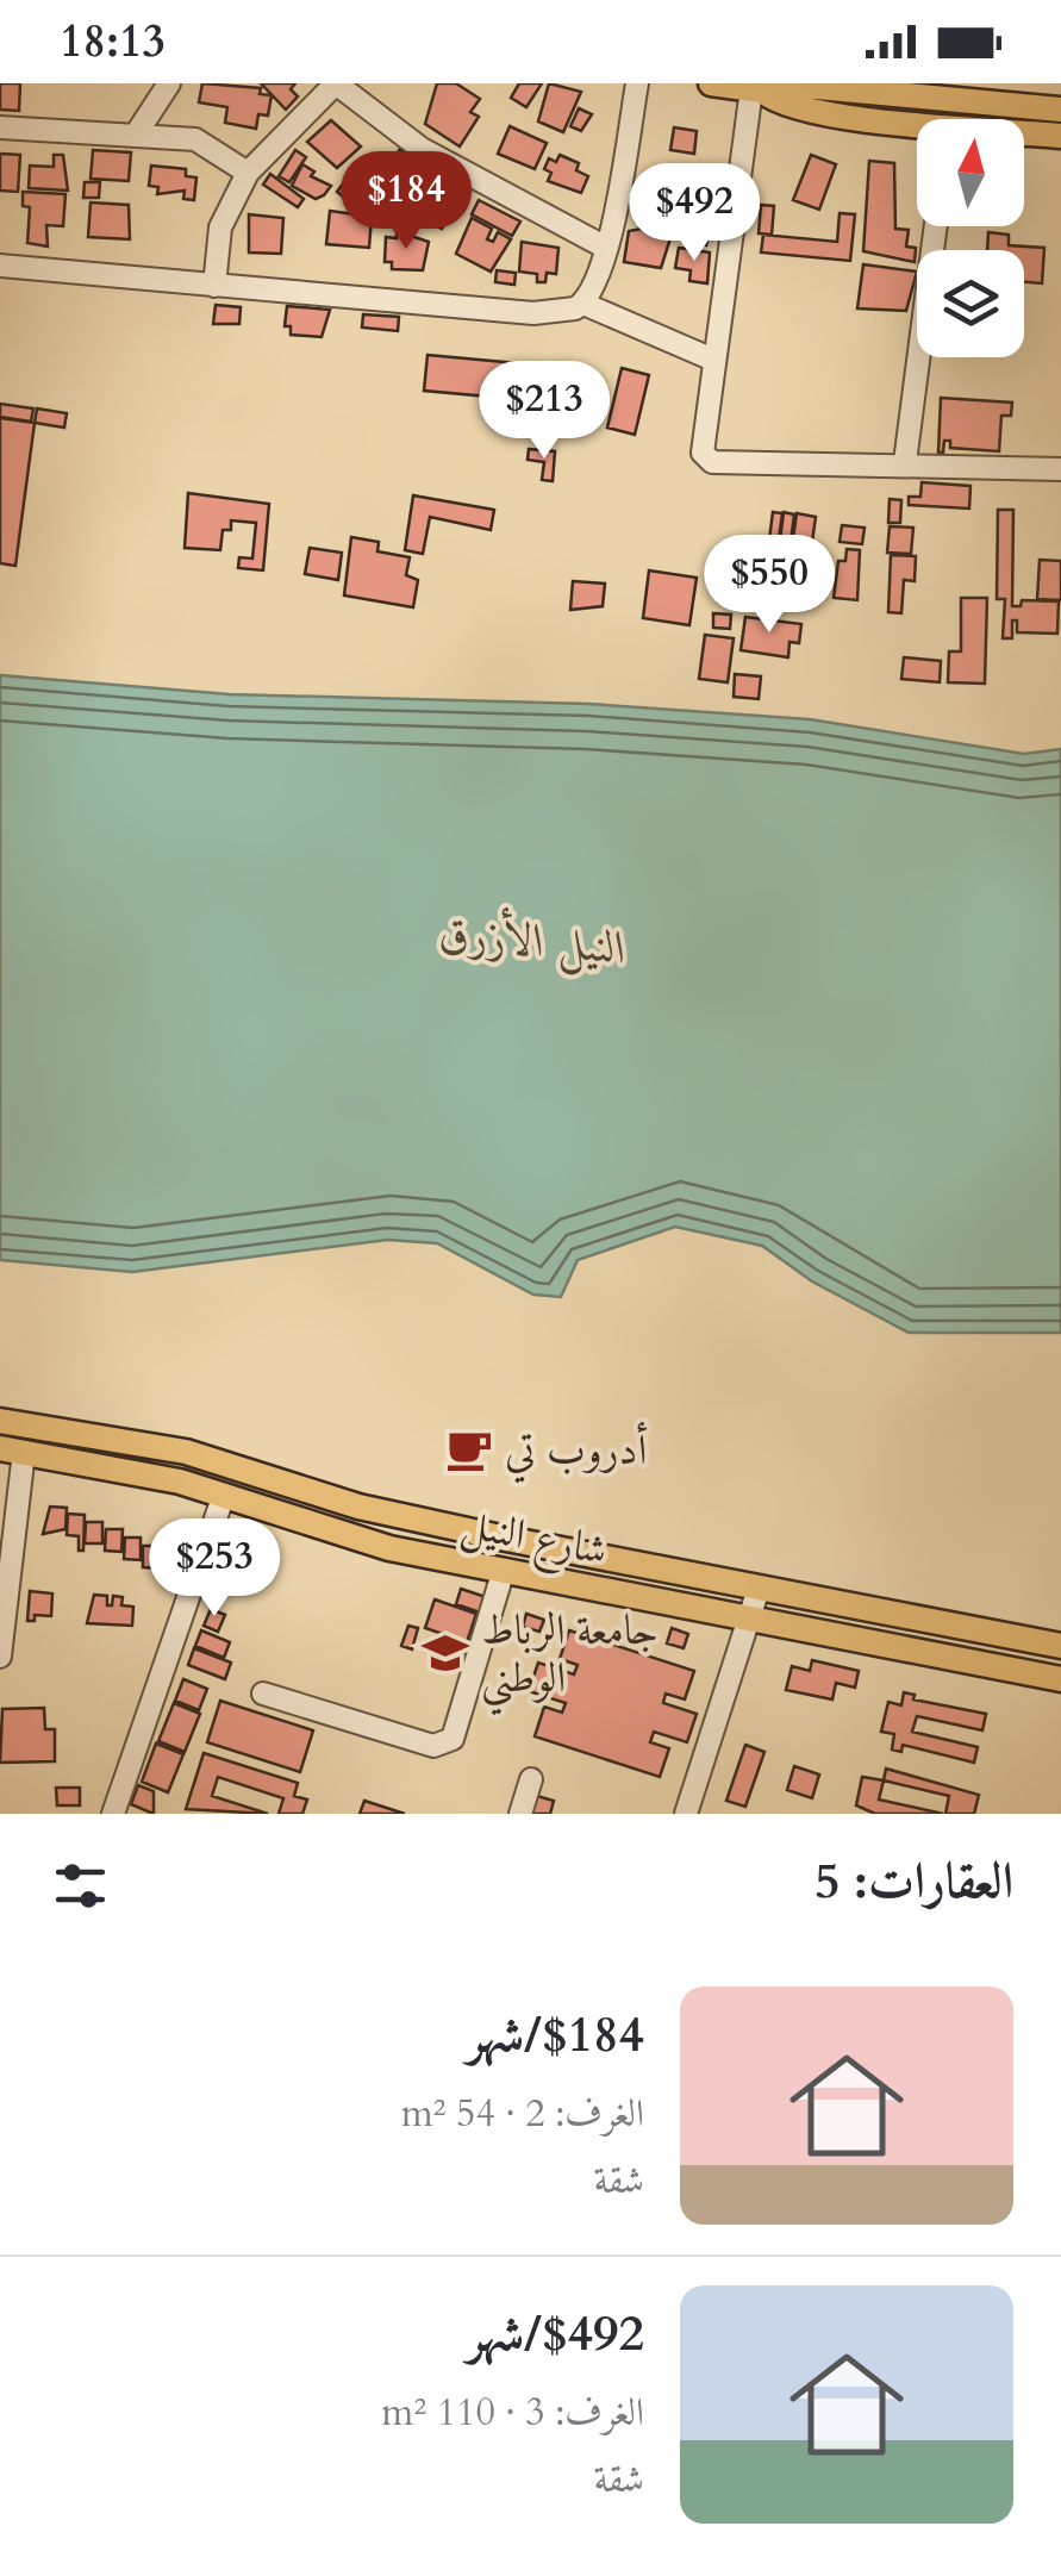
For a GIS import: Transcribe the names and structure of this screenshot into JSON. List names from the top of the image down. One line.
{"streets":{"main road":["شارع النيل"]},"water":["النيل الأزرق"],"places":{"cafe":["أدروب تي"],"school or university":["جامعة الرباط الوطني"]},"north":"top","page":{"status":"18:13","price":["$184","$492","$213","$550","$253"],"heading":"العقارات: 5","list":[{"name":"$184/شهر","note":"الغرف: 2 · 54 m² · شقة"},{"name":"$492/شهر","note":"الغرف: 3 · 110 m² · شقة"}]}}
